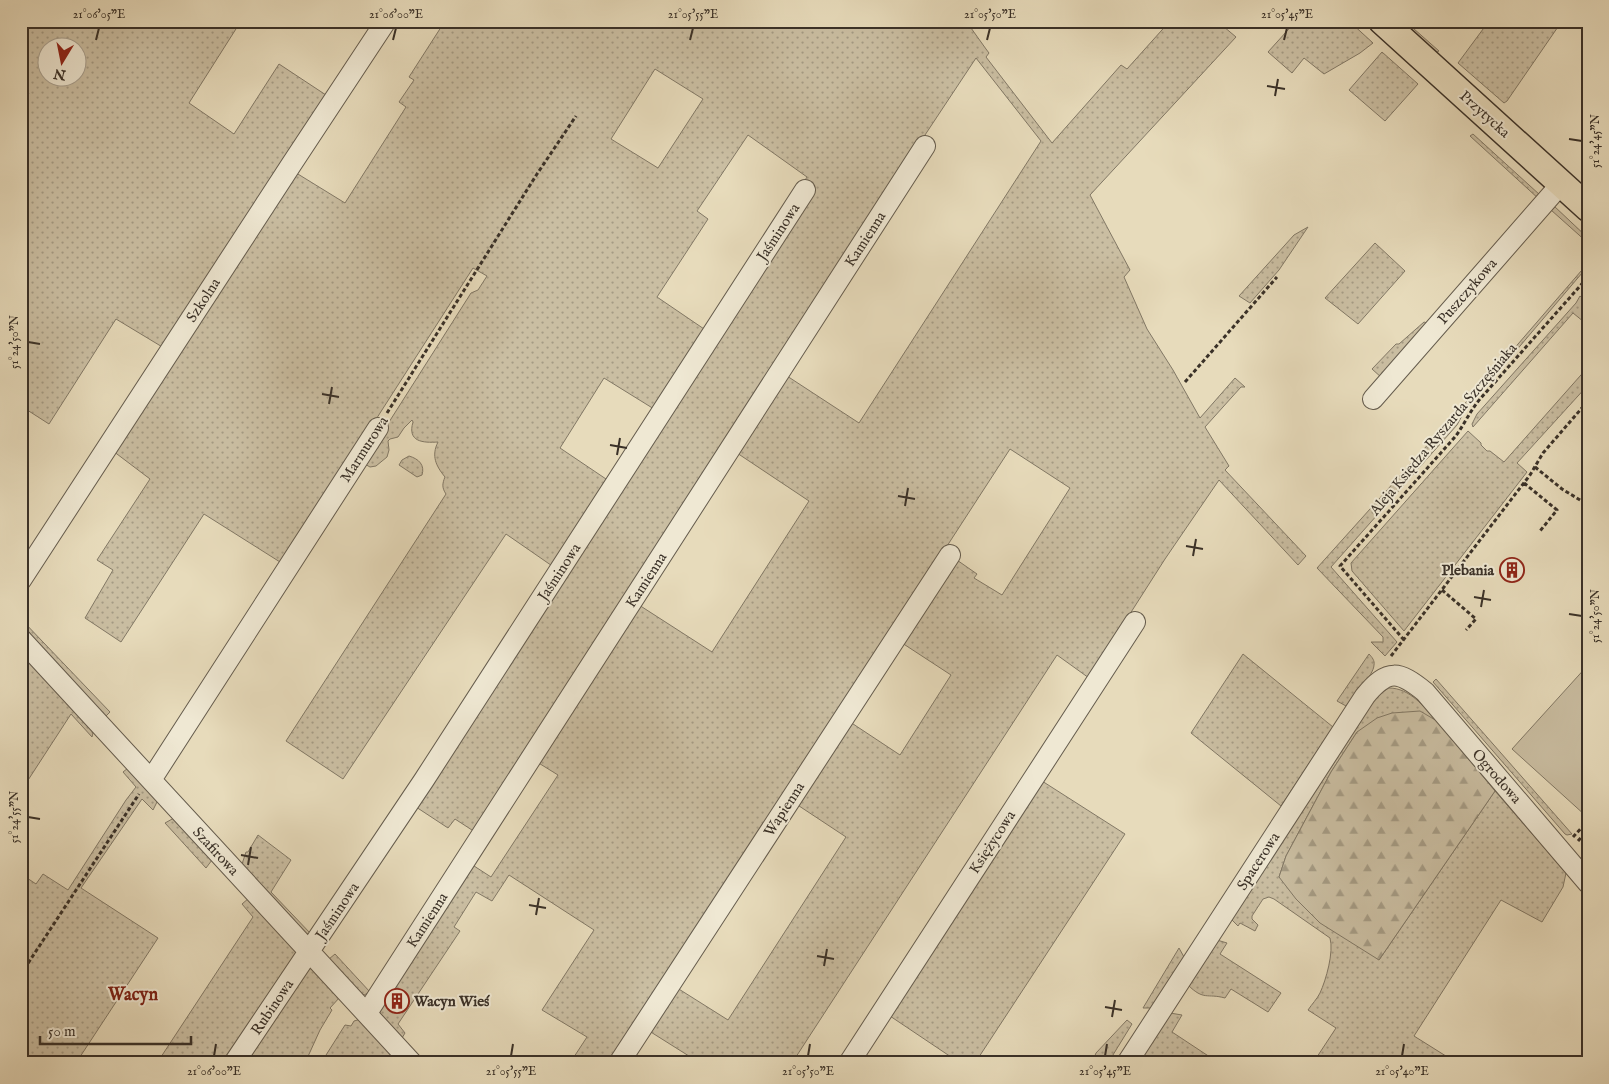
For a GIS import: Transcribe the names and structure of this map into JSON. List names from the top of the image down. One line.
{"streets":{"main road":["Przytycka"],"street":["Jaśminowa","Kamienna","Puszczykowa","Szkolna","Marmurowa","Ogrodowa","Wapienna","Księżycowa","Szafirowa","Spacerowa","Rubinowa"],"path":["Aleja Księdza Ryszarda Szczęśniaka"]},"crossings":[["Przytycka","Puszczykowa"],["Jaśminowa","Szafirowa"],["Jaśminowa","Rubinowa"],["Kamienna","Szafirowa"],["Marmurowa","Szafirowa"],["Ogrodowa","Spacerowa"],["Szafirowa","Rubinowa"]],"districts":["Wacyn"],"places":{"building":["Plebania","Wacyn Wieś"]},"scale_bar":"50 m","north":"bottom","coordinates":["21°06'05\"E","21°06'00\"E","21°05'55\"E","21°05'50\"E","21°05'45\"E","51°24'45\"N","51°24'50\"N","51°24'55\"N","21°05'40\"E"]}
